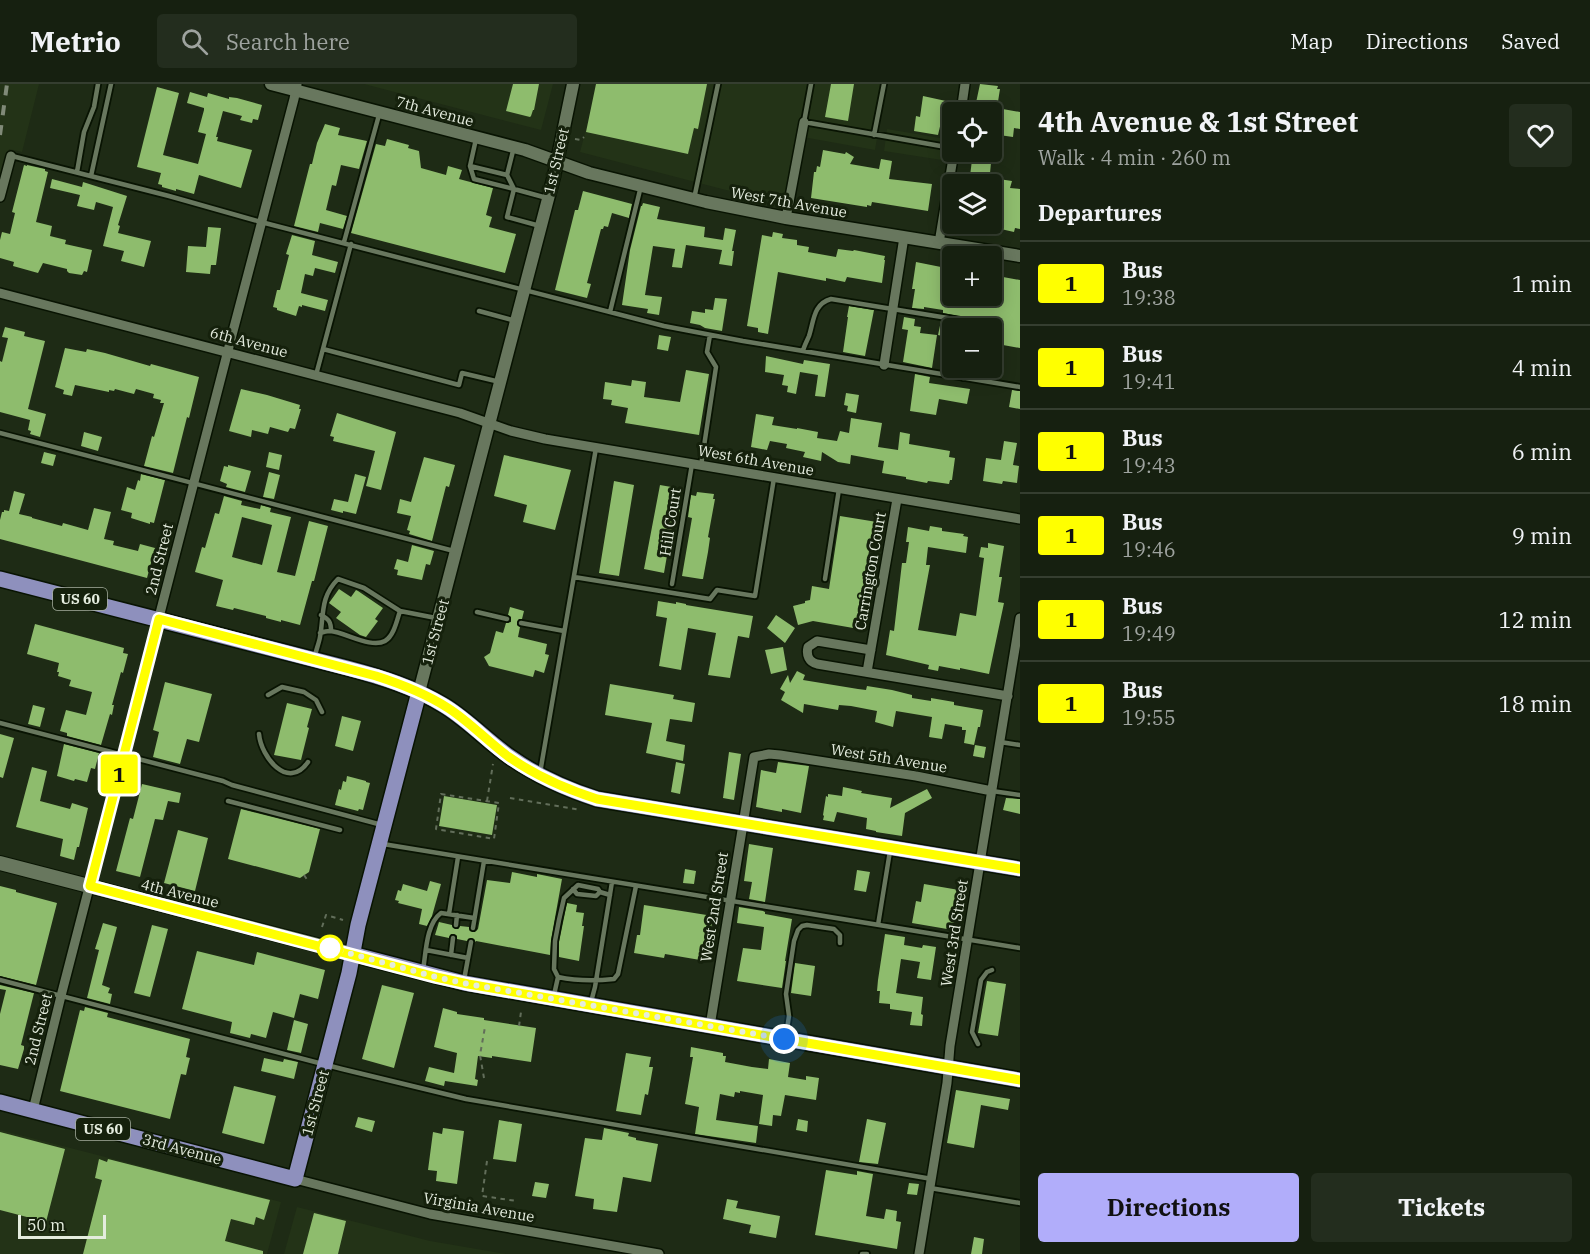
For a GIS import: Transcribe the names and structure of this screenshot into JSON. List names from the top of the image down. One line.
{"streets":{"main road":["1st Street","US 60","4th Avenue","3rd Avenue"],"street":["7th Avenue","West 7th Avenue","6th Avenue","West 6th Avenue","2nd Street","Carrington Court","West 5th Avenue","West 2nd Street","West 3rd Street","Virginia Avenue"],"lane":["Hill Court"]},"crossings":[["7th Avenue","1st Street"],["7th Avenue","West 7th Avenue"],["7th Avenue","2nd Street"],["1st Street","West 7th Avenue"],["1st Street","6th Avenue"],["1st Street","West 6th Avenue"],["1st Street","US 60"],["1st Street","4th Avenue"],["1st Street","3rd Avenue"],["1st Street","Virginia Avenue"],["6th Avenue","West 6th Avenue"],["6th Avenue","2nd Street"],["West 6th Avenue","Hill Court"],["West 6th Avenue","Carrington Court"],["2nd Street","US 60"],["2nd Street","4th Avenue"],["2nd Street","3rd Avenue"],["Carrington Court","West 3rd Street"],["US 60","West 2nd Street"],["US 60","West 3rd Street"],["West 5th Avenue","West 2nd Street"],["West 5th Avenue","West 3rd Street"],["3rd Avenue","Virginia Avenue"]],"lines":["bus line 1"],"scale_bar":"50 m","page":{"header":"Metrio","search":"Search here","nav":["Map","Directions","Saved"],"on_map":"1","heading":[["4th Avenue & 1st Street","Walk · 4 min · 260 m"],"Departures"],"map_buttons":["+","−"],"list":[{"mark":"1","name":"Bus","note":"19:38","value":"1 min"},{"mark":"1","name":"Bus","note":"19:41","value":"4 min"},{"mark":"1","name":"Bus","note":"19:43","value":"6 min"},{"mark":"1","name":"Bus","note":"19:46","value":"9 min"},{"mark":"1","name":"Bus","note":"19:49","value":"12 min"},{"mark":"1","name":"Bus","note":"19:55","value":"18 min"}],"buttons":["Directions","Tickets"],"scale":"50 m"}}
